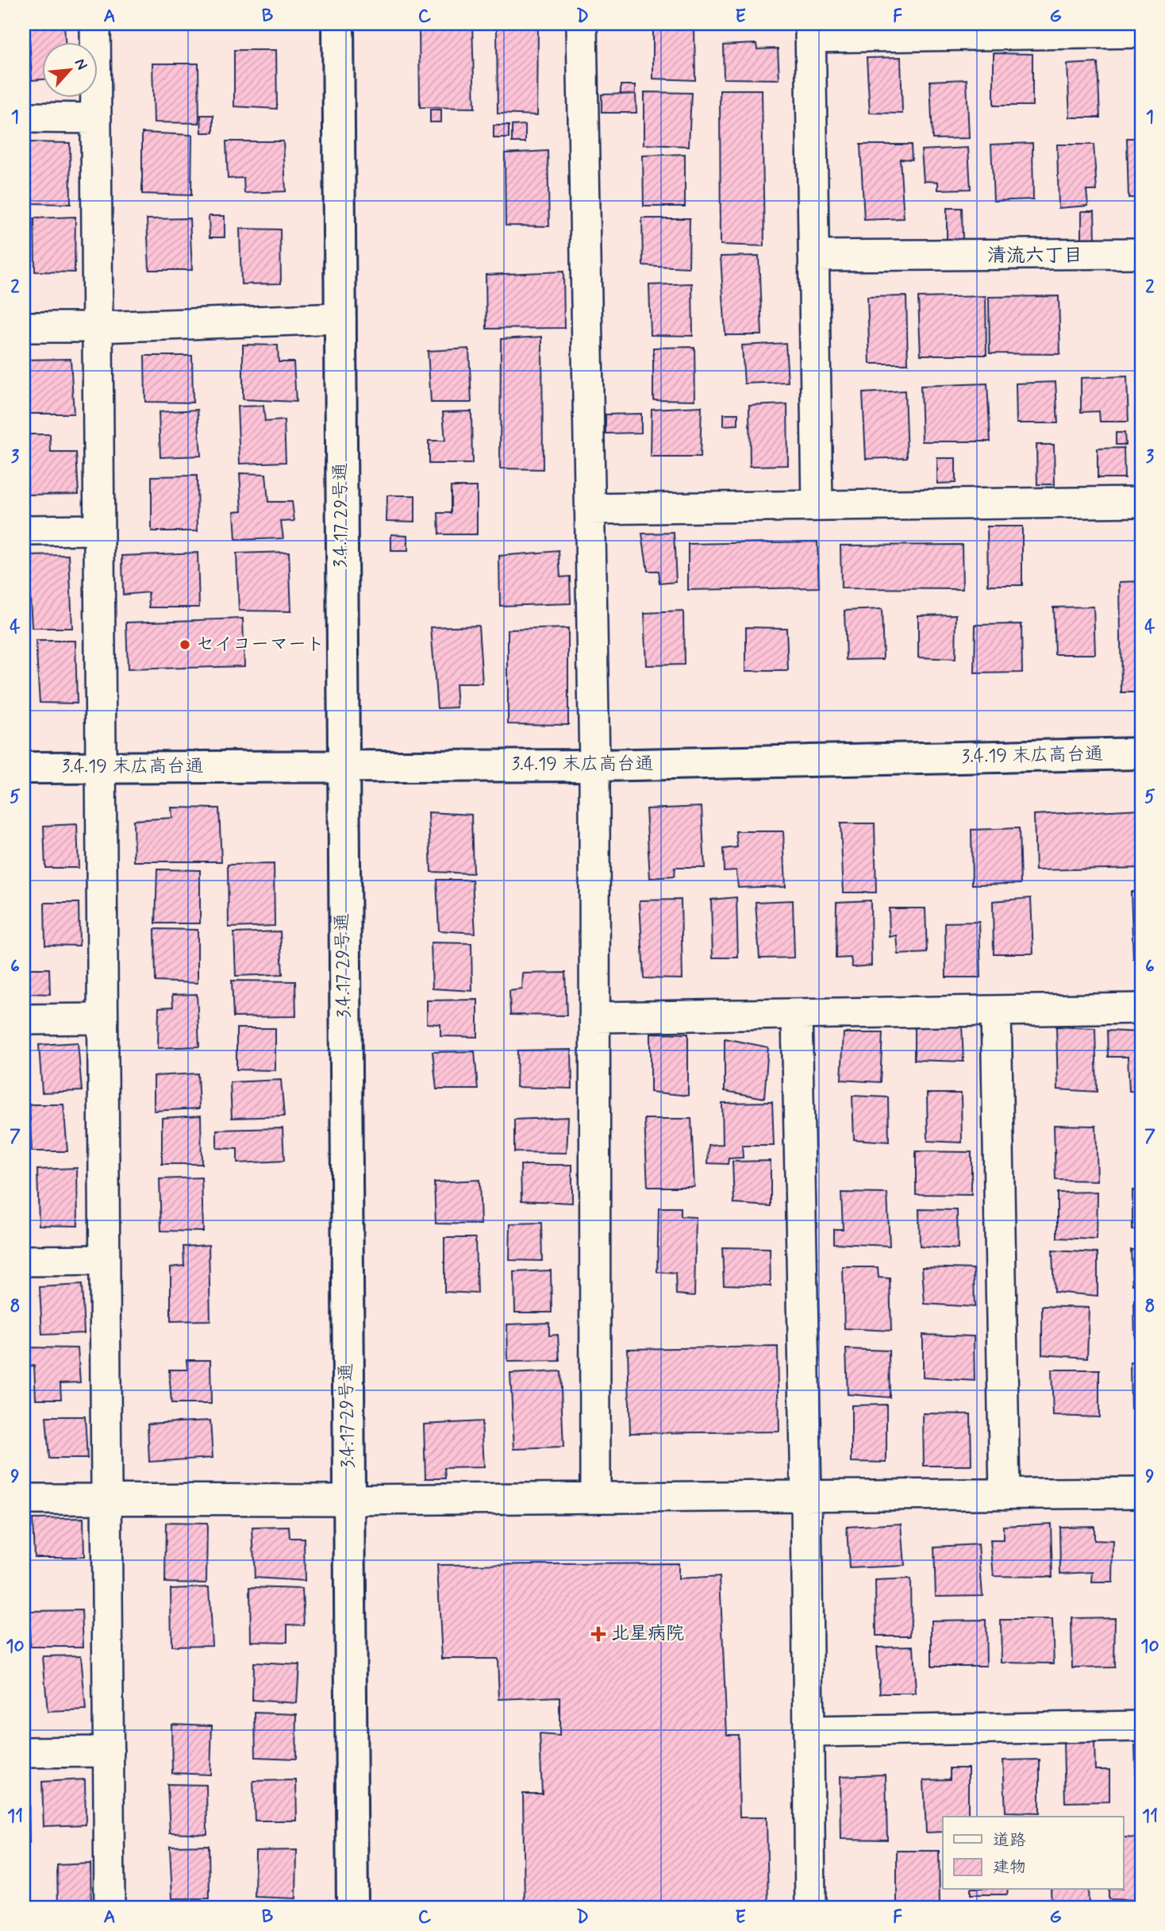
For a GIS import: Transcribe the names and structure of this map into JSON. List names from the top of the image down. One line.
{"streets":{"street":["3.4.17 29号通","3.4.19 末広高台通"]},"crossings":[["3.4.17 29号通","3.4.19 末広高台通"]],"districts":["清流六丁目"],"places":{"other":["セイコーマート"],"health":["北星病院"]},"legend":["道路","建物"],"north":"top right","grid":{"columns":["A","B","C","D","E","F","G"],"rows":["1","2","3","4","5","6","7","8","9","10","11"]}}
